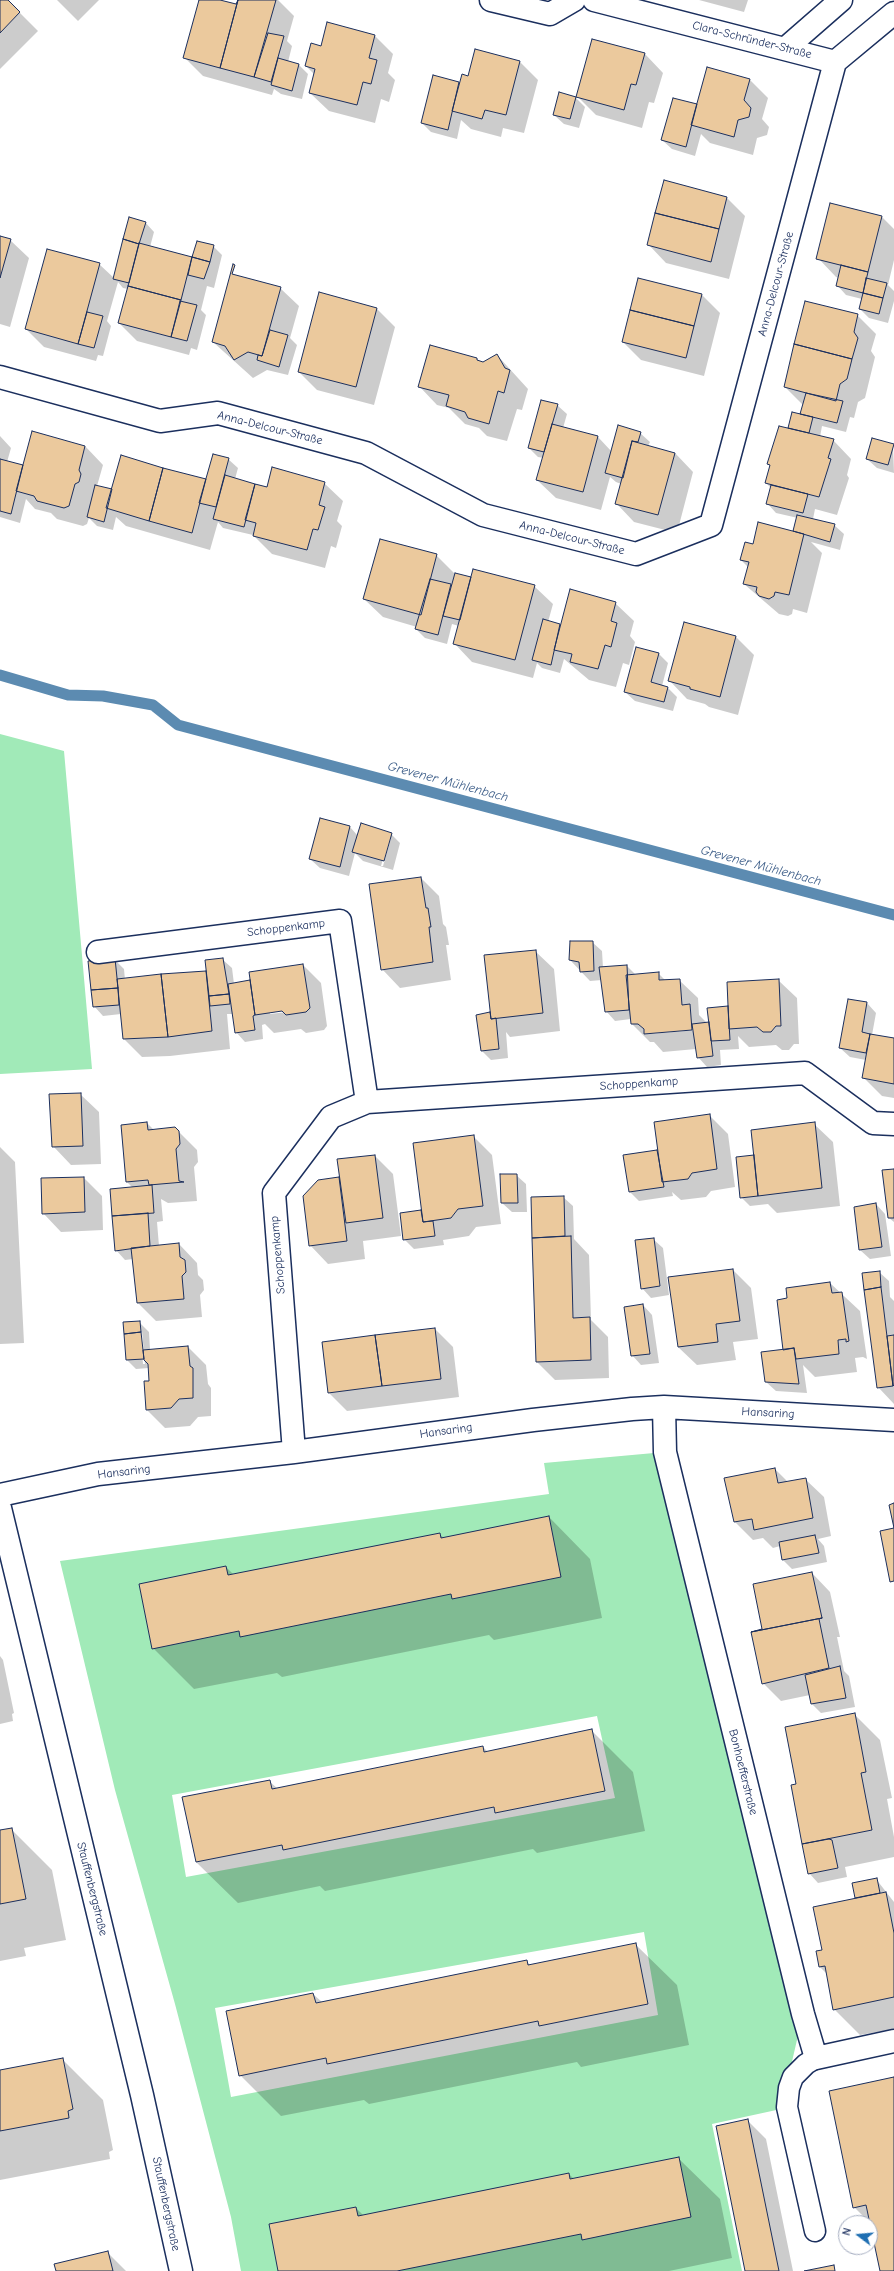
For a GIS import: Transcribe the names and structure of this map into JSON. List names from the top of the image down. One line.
{"streets":{"street":["Clara-Schründer-Straße","Anna-Delcour-Straße","Schoppenkamp","Hansaring","Bonhoefferstraße","Stauffenbergstraße"]},"crossings":[["Clara-Schründer-Straße","Anna-Delcour-Straße"],["Schoppenkamp","Hansaring"],["Hansaring","Bonhoefferstraße"]],"water":["Grevener Mühlenbach"],"north":"left"}
